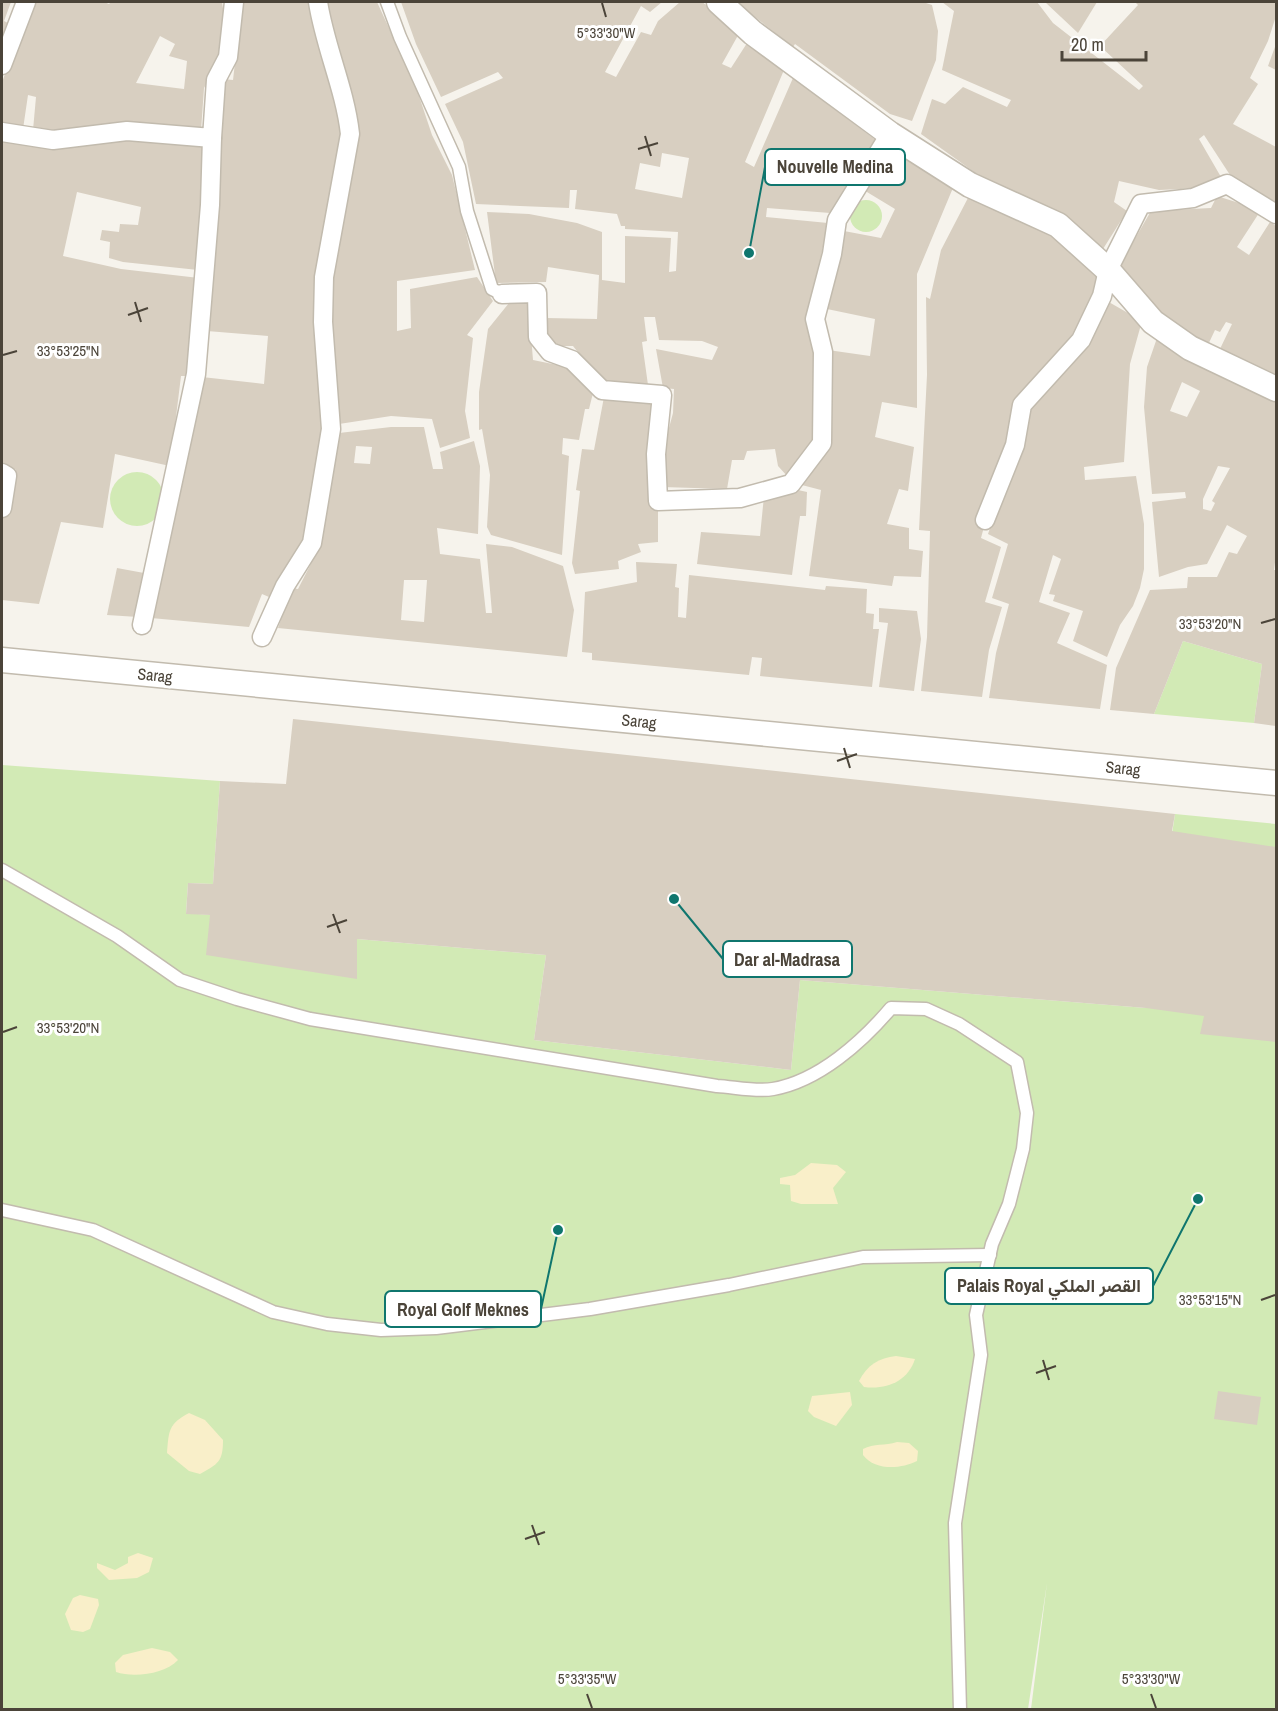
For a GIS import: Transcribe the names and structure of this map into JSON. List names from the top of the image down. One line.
{"streets":{"street":["Sarag"]},"places":["Nouvelle Medina","Dar al-Madrasa","Palais Royal القصر الملكي","Royal Golf Meknes"],"scale_bar":"20 m","coordinates":["5°33'30\"W","33°53'25\"N","33°53'20\"N","33°53'15\"N","5°33'35\"W"]}
